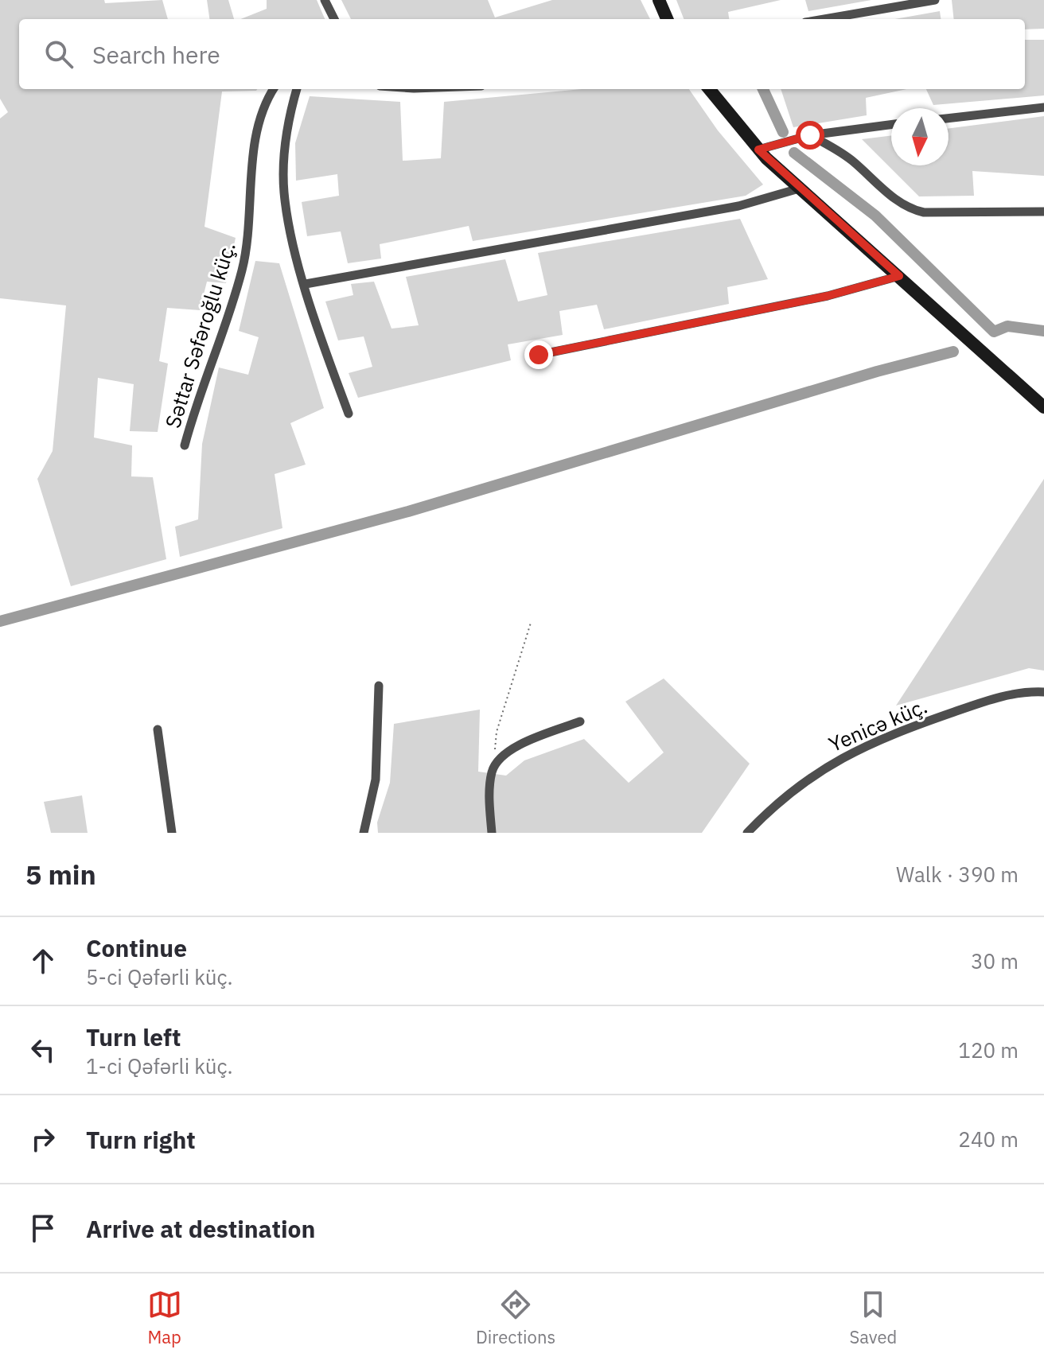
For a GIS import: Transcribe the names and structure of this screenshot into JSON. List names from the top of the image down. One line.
{"streets":{"street":["Səttar Səfəroğlu küç.","Yenicə küç."]},"north":"bottom","page":{"search":"Search here","heading":["5 min","Walk · 390 m"],"list":[["Continue","5-ci Qəfərli küç.","30 m"],["Turn left","1-ci Qəfərli küç.","120 m"],["Turn right","240 m"],"Arrive at destination"],"nav":["Map","Directions","Saved"]}}
